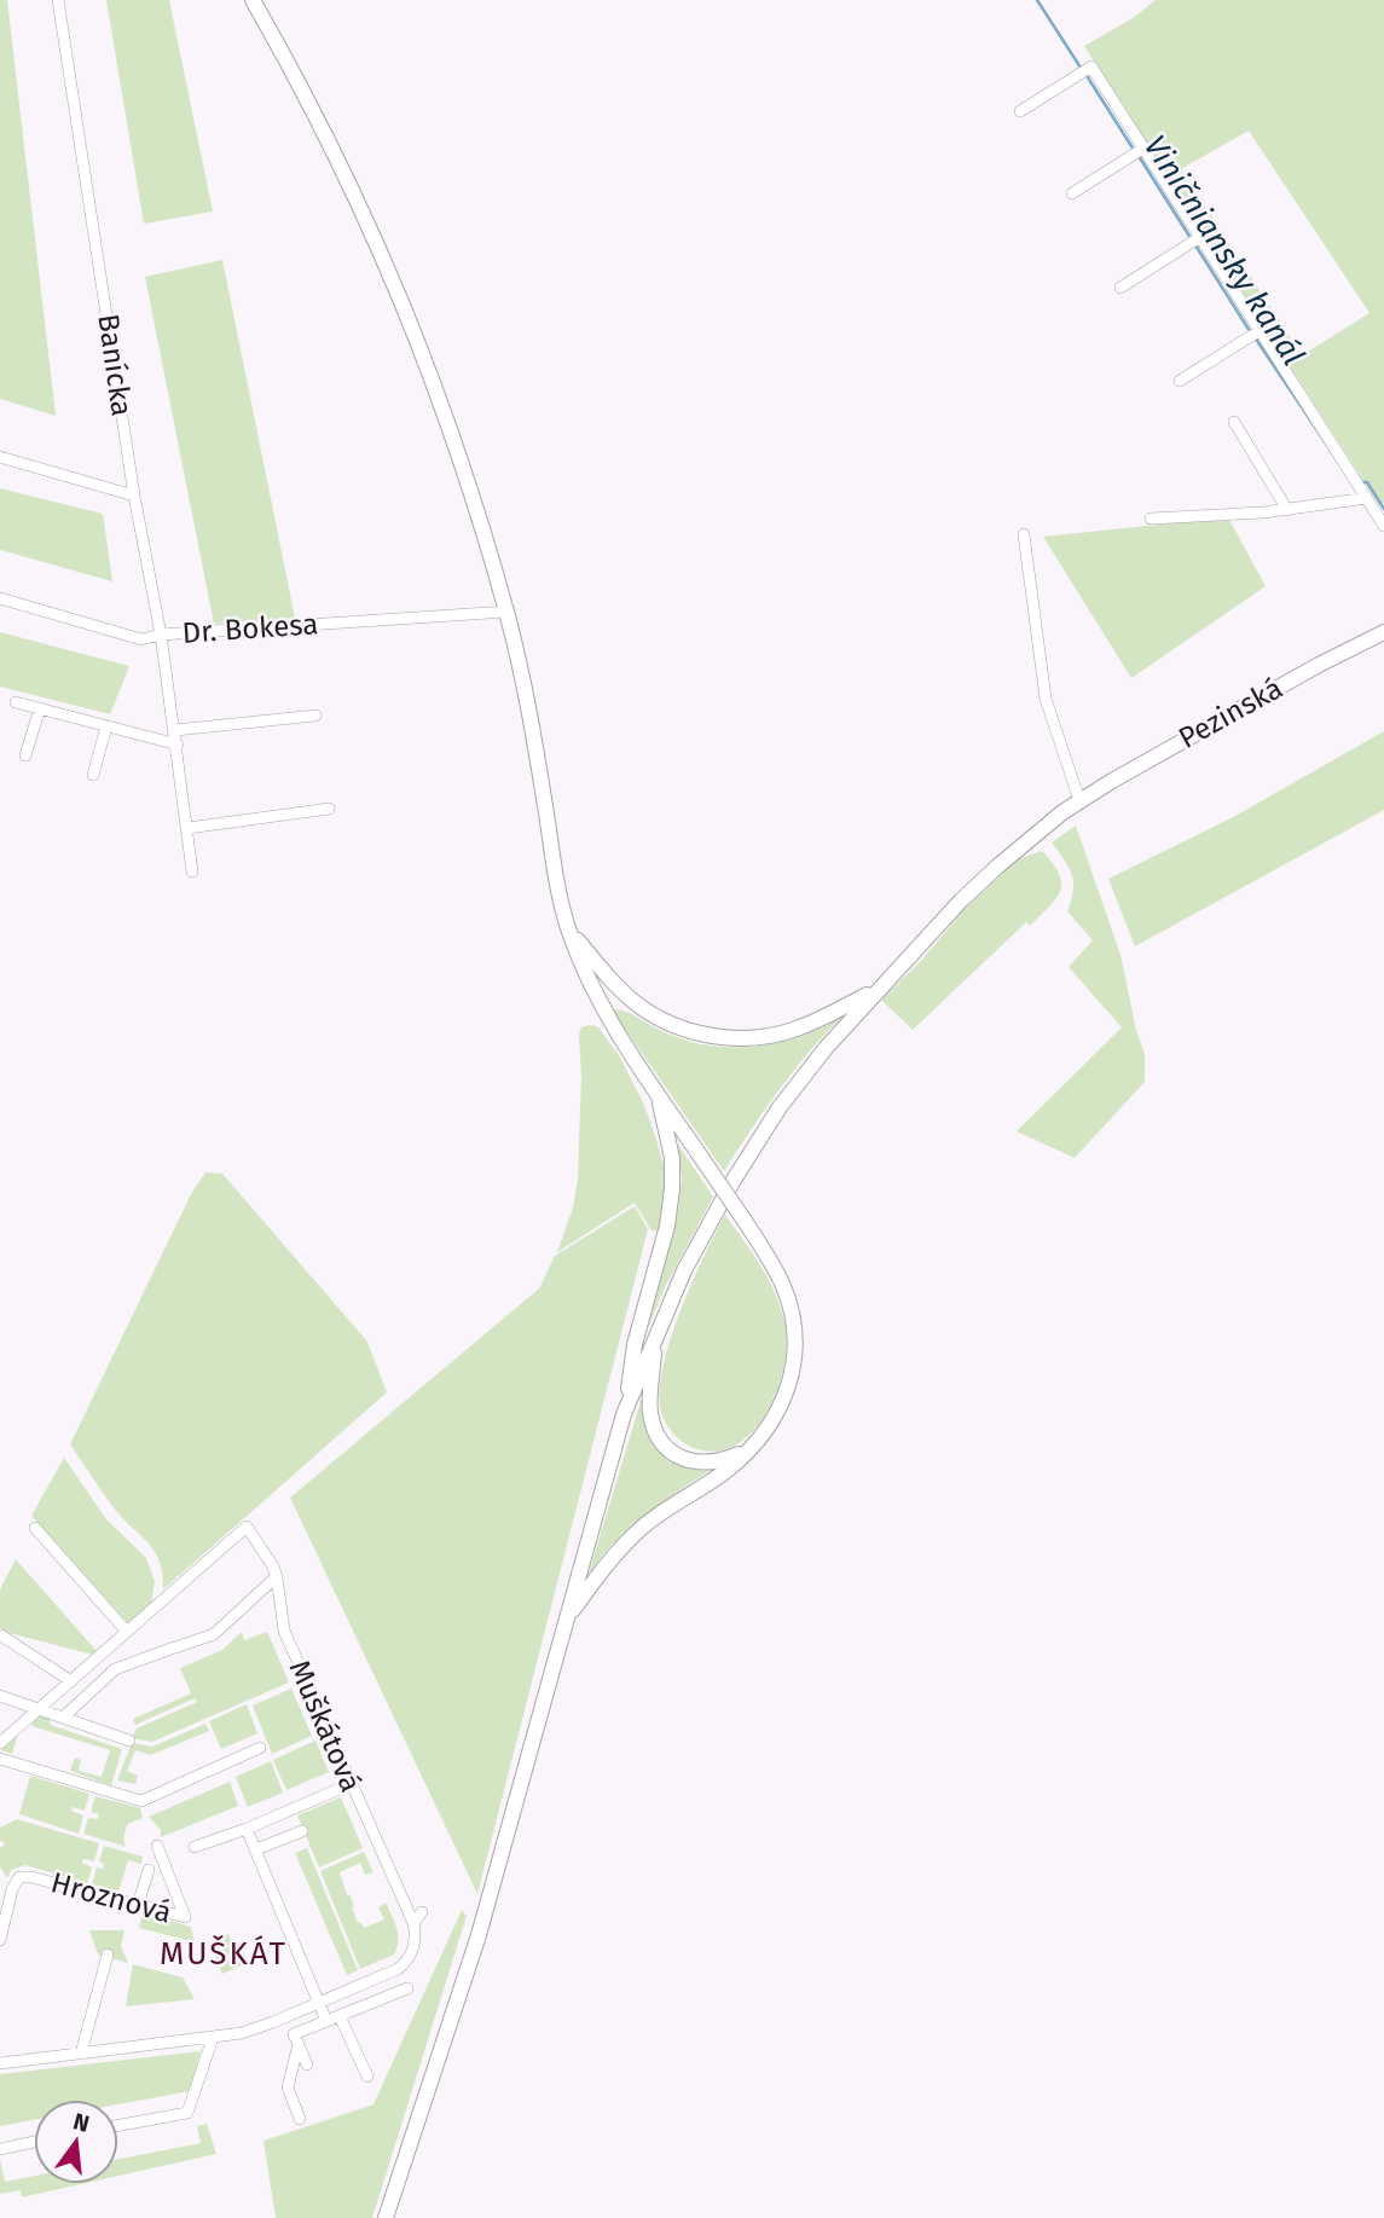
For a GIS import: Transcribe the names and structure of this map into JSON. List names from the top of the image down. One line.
{"streets":{"main road":["Pezinská"],"street":["Banícka","Dr. Bokesa","Muškátová","Hroznová"]},"crossings":[["Banícka","Dr. Bokesa"]],"districts":["MUŠKÁT"],"water":["Viničniansky kanál"],"north":"top"}
